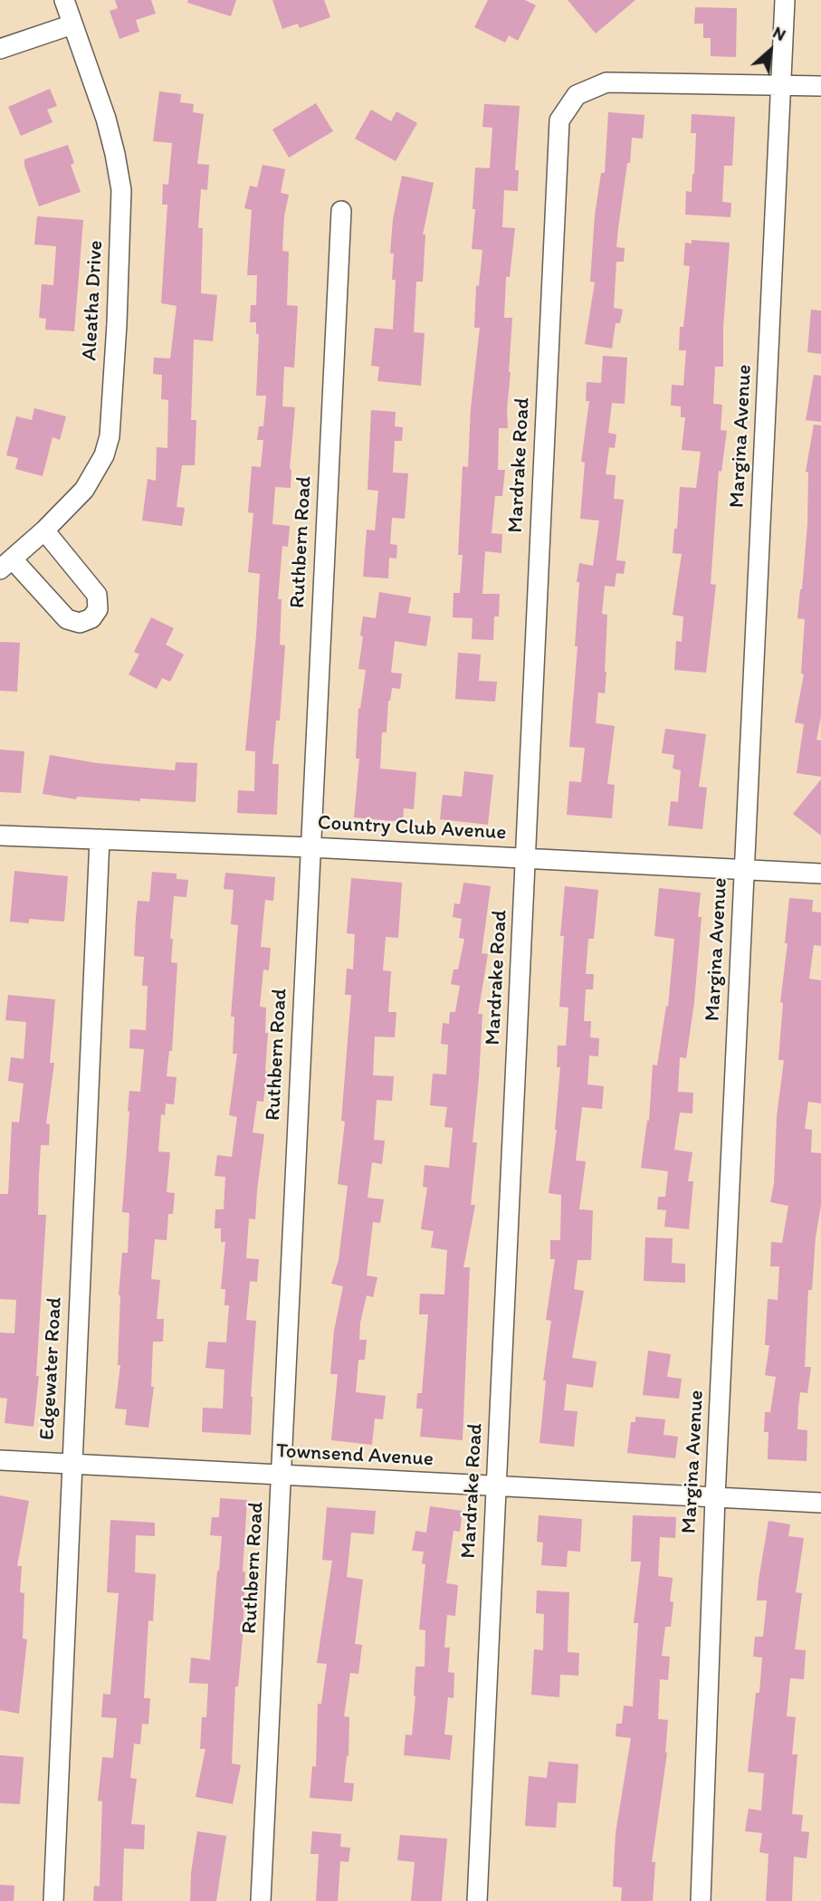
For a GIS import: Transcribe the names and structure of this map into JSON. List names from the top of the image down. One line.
{"streets":{"street":["Aleatha Drive","Margina Avenue","Mardrake Road","Ruthbern Road","Country Club Avenue","Edgewater Road","Townsend Avenue"]},"crossings":[["Margina Avenue","Mardrake Road"],["Margina Avenue","Country Club Avenue"],["Margina Avenue","Townsend Avenue"],["Mardrake Road","Country Club Avenue"],["Mardrake Road","Townsend Avenue"],["Ruthbern Road","Country Club Avenue"],["Ruthbern Road","Townsend Avenue"],["Country Club Avenue","Edgewater Road"],["Edgewater Road","Townsend Avenue"]],"north":"top right"}
